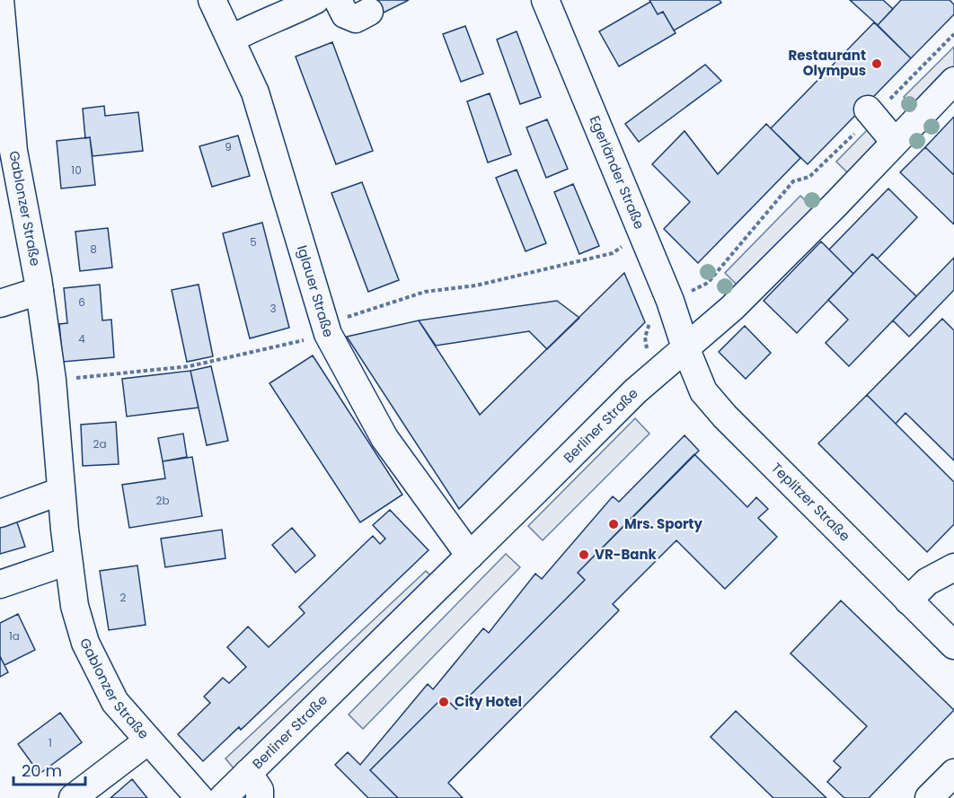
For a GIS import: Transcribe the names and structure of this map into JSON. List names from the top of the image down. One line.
{"streets":{"street":["Egerländer Straße","Gablonzer Straße","Iglauer Straße","Berliner Straße","Teplitzer Straße"]},"crossings":[["Egerländer Straße","Berliner Straße"],["Egerländer Straße","Teplitzer Straße"],["Iglauer Straße","Berliner Straße"],["Berliner Straße","Teplitzer Straße"]],"places":["Restaurant Olympus","Mrs. Sporty","VR-Bank","City Hotel"],"house_numbers":["9","10","5","8","6","3","4","2a","2b","2","1a","1"],"scale_bar":"20 m"}
